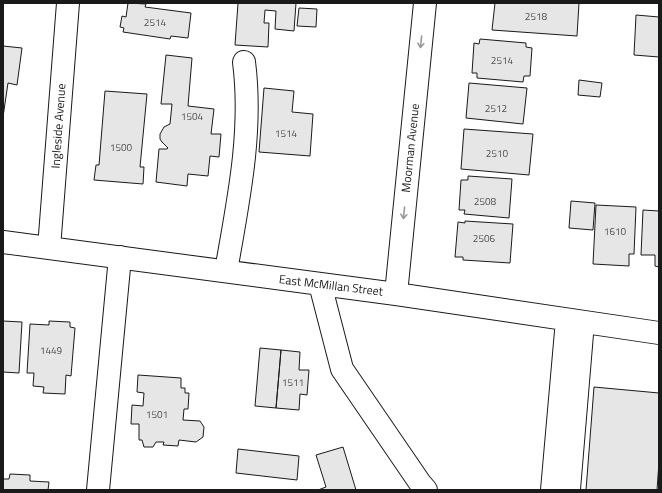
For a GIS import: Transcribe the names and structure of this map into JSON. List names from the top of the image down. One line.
{"streets":{"street":["Ingleside Avenue","Moorman Avenue","East McMillan Street"]},"crossings":[["Ingleside Avenue","East McMillan Street"],["Moorman Avenue","East McMillan Street"]],"house_numbers":["2518","2514","2514","2512","1504","1514","1500","2510","2508","1610","2506","1449","1511","1501"]}
